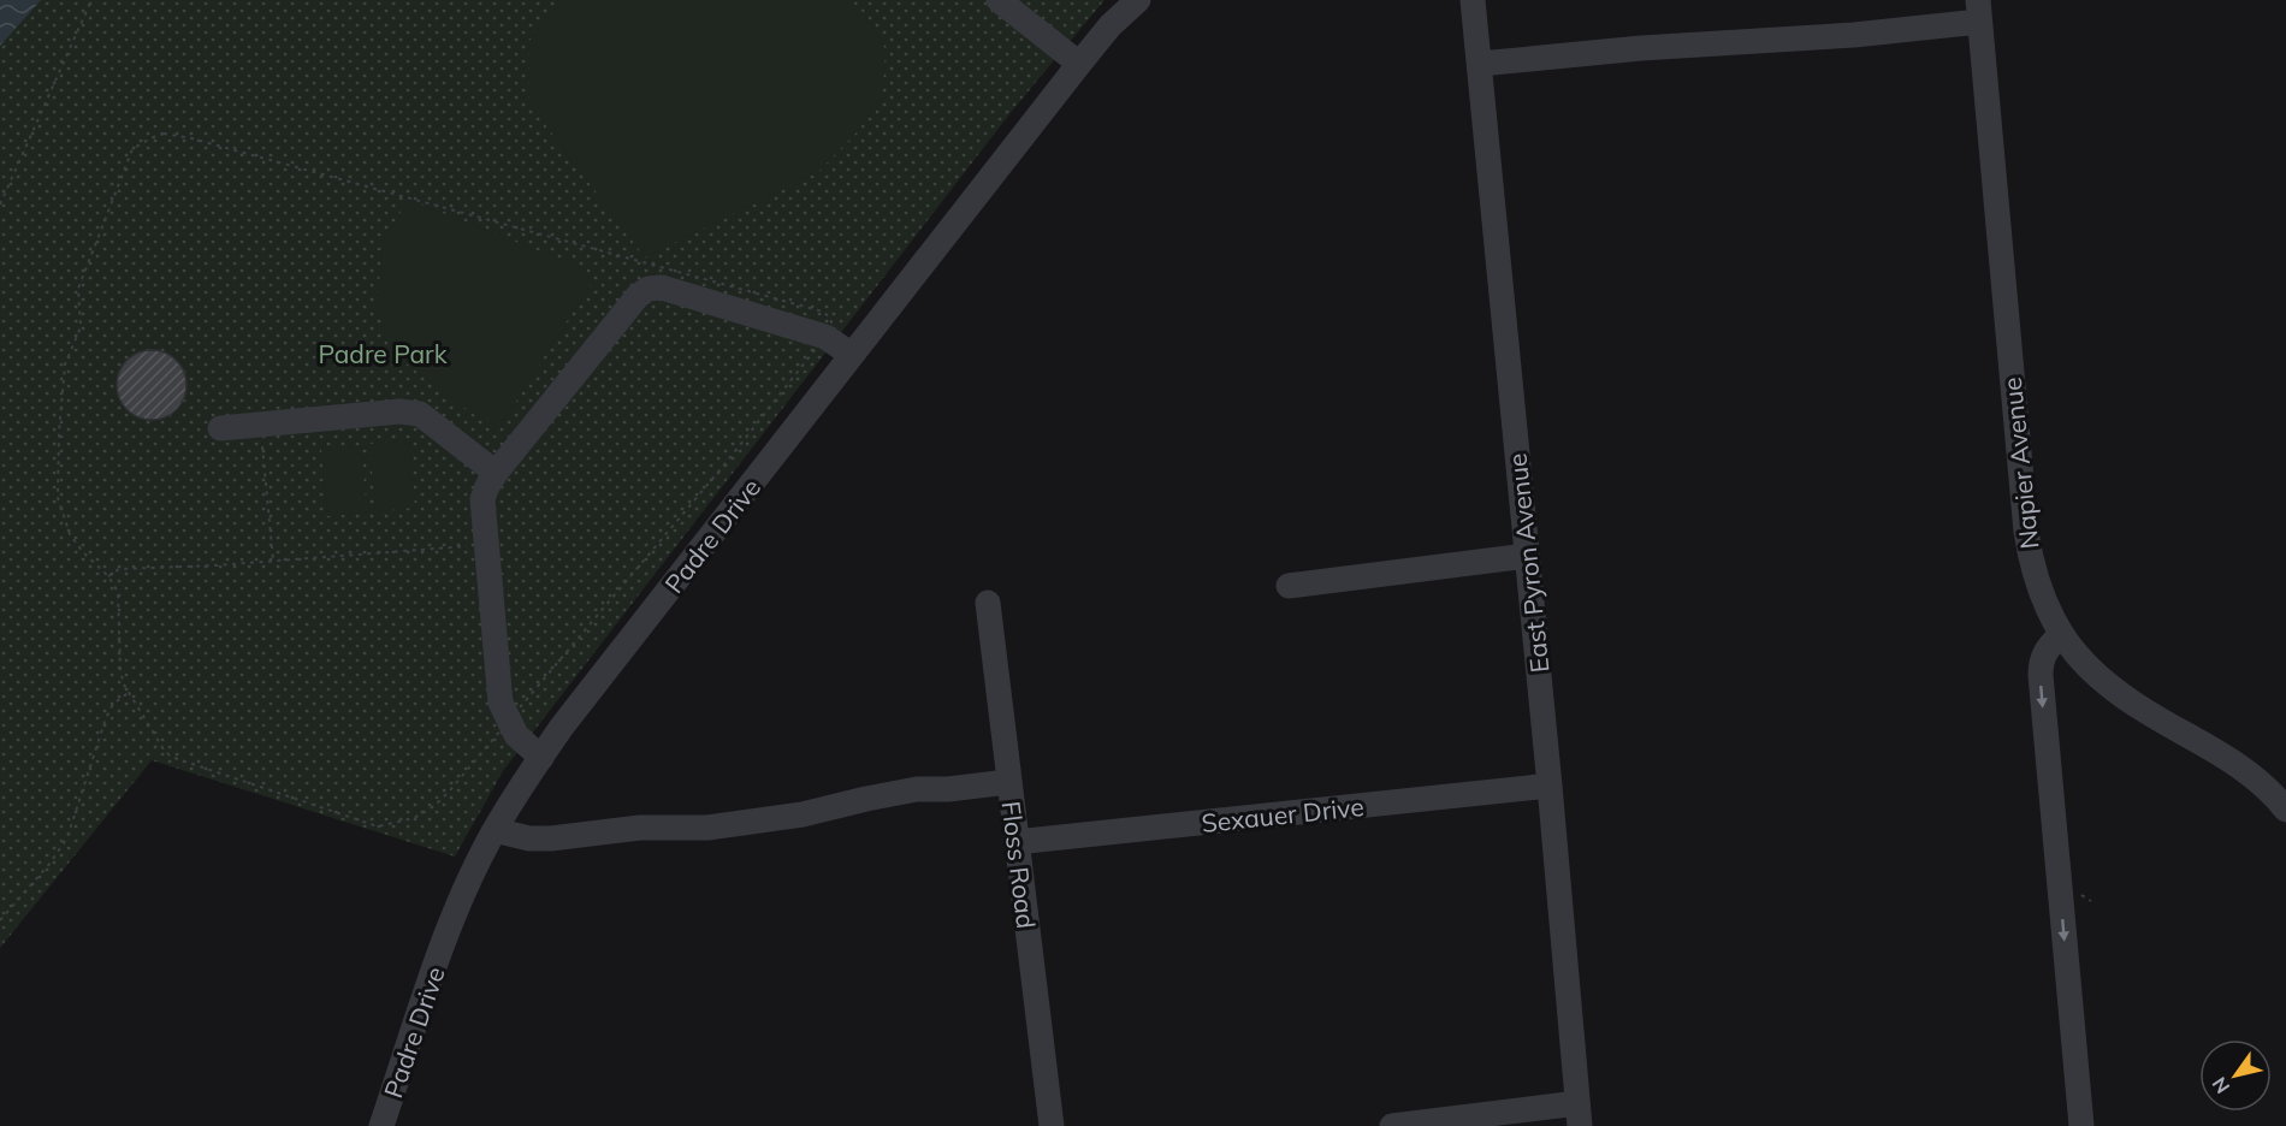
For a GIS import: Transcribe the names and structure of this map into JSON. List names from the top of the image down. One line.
{"streets":{"street":["Napier Avenue","Padre Drive","East Pyron Avenue","Sexauer Drive","Floss Road"]},"crossings":[["East Pyron Avenue","Sexauer Drive"],["Sexauer Drive","Floss Road"]],"parks":["Padre Park"],"north":"bottom left"}
